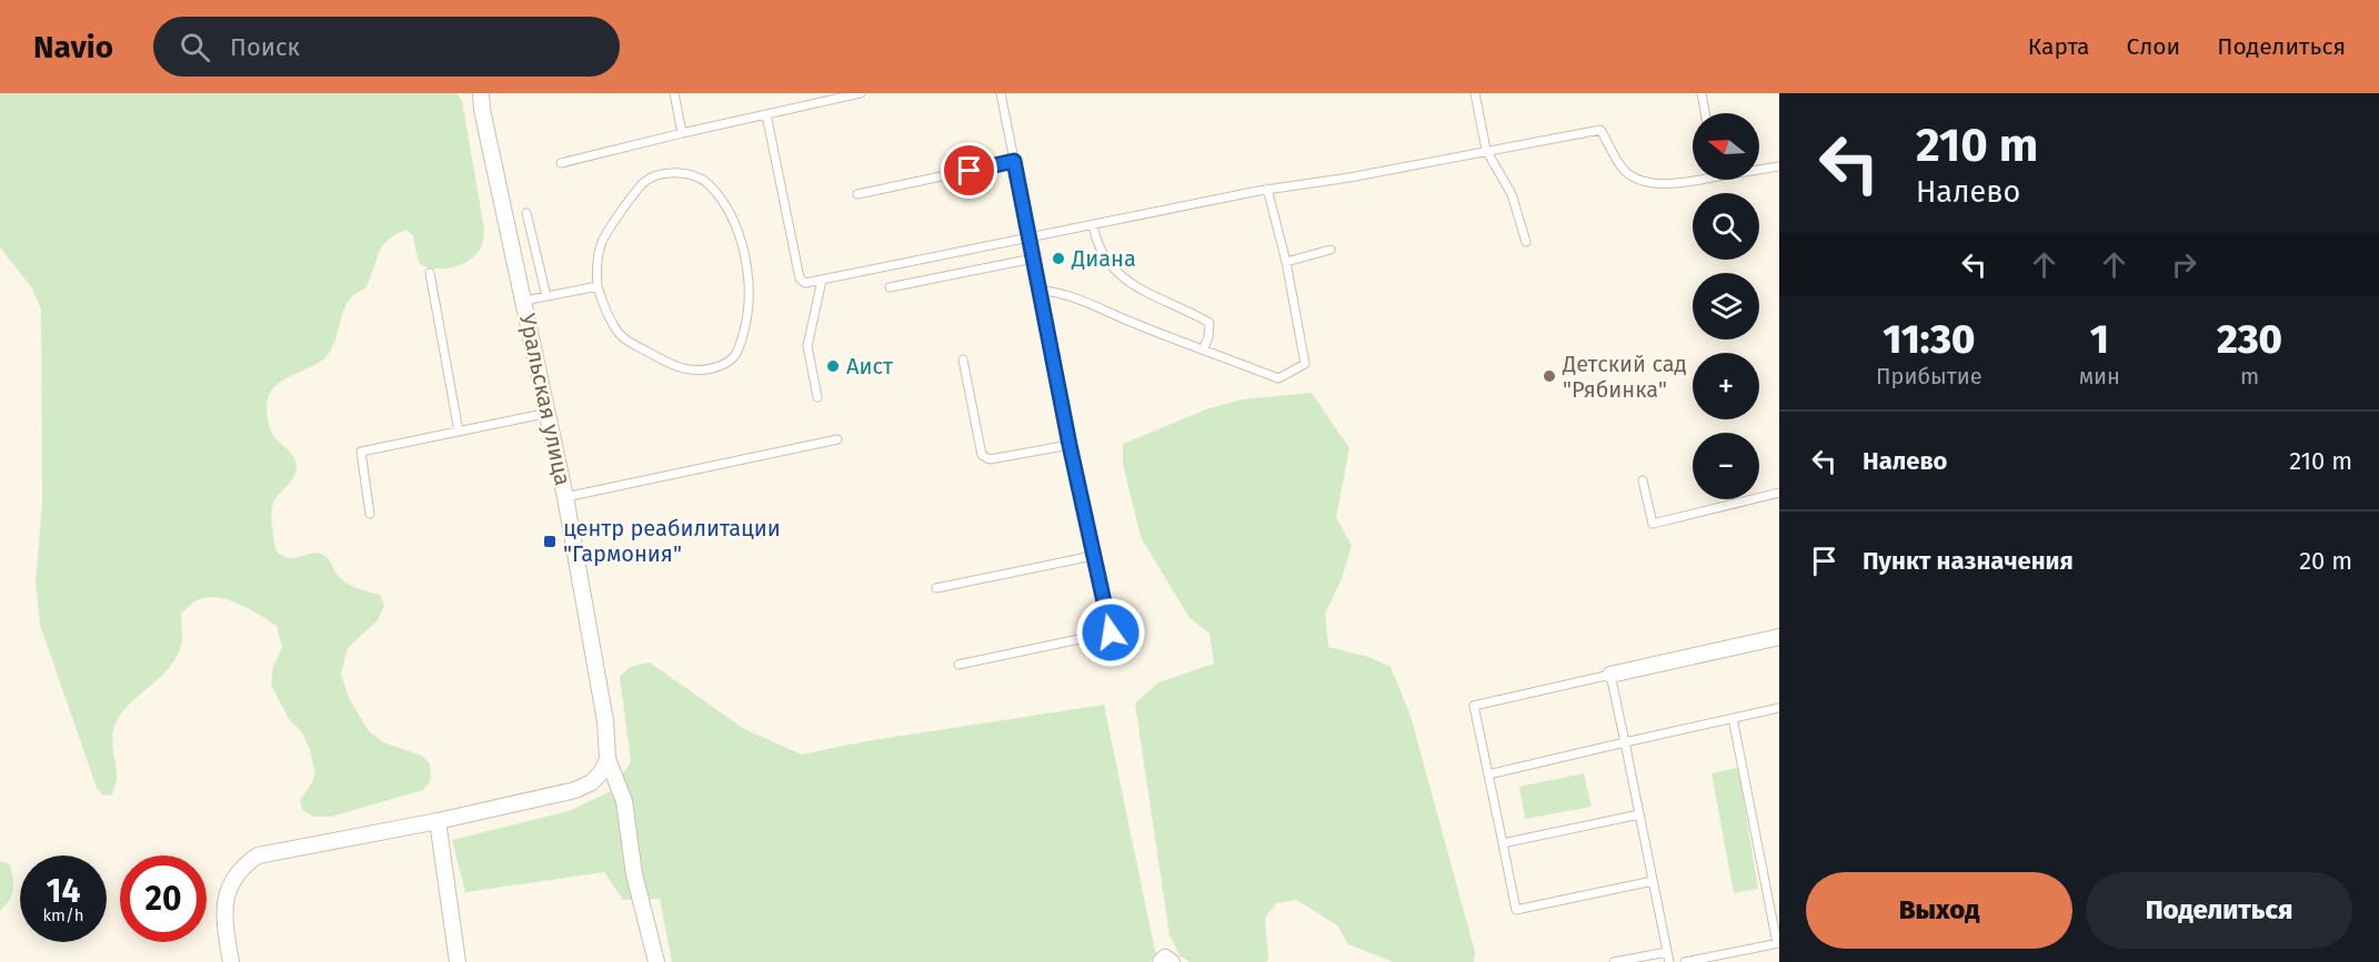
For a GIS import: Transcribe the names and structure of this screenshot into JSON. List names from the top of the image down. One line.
{"streets":{"street":["Уральская улица"]},"places":{"other":["Диана","Аист","Детский сад \"Рябинка\""],"transit":["центр реабилитации \"Гармония\""]},"north":"left","page":{"header":"Navio","search":"Поиск","nav":["Карта","Слои","Поделиться"],"turn":["210 m","Налево"],"map_buttons":["+","−"],"eta":["11:30","Прибытие","1","мин","230","m"],"list":[{"name":"Налево","value":"210 m"},{"name":"Пункт назначения","value":"20 m"}],"speed":"14 km/h","limit":"20","buttons":["Выход","Поделиться"]}}
